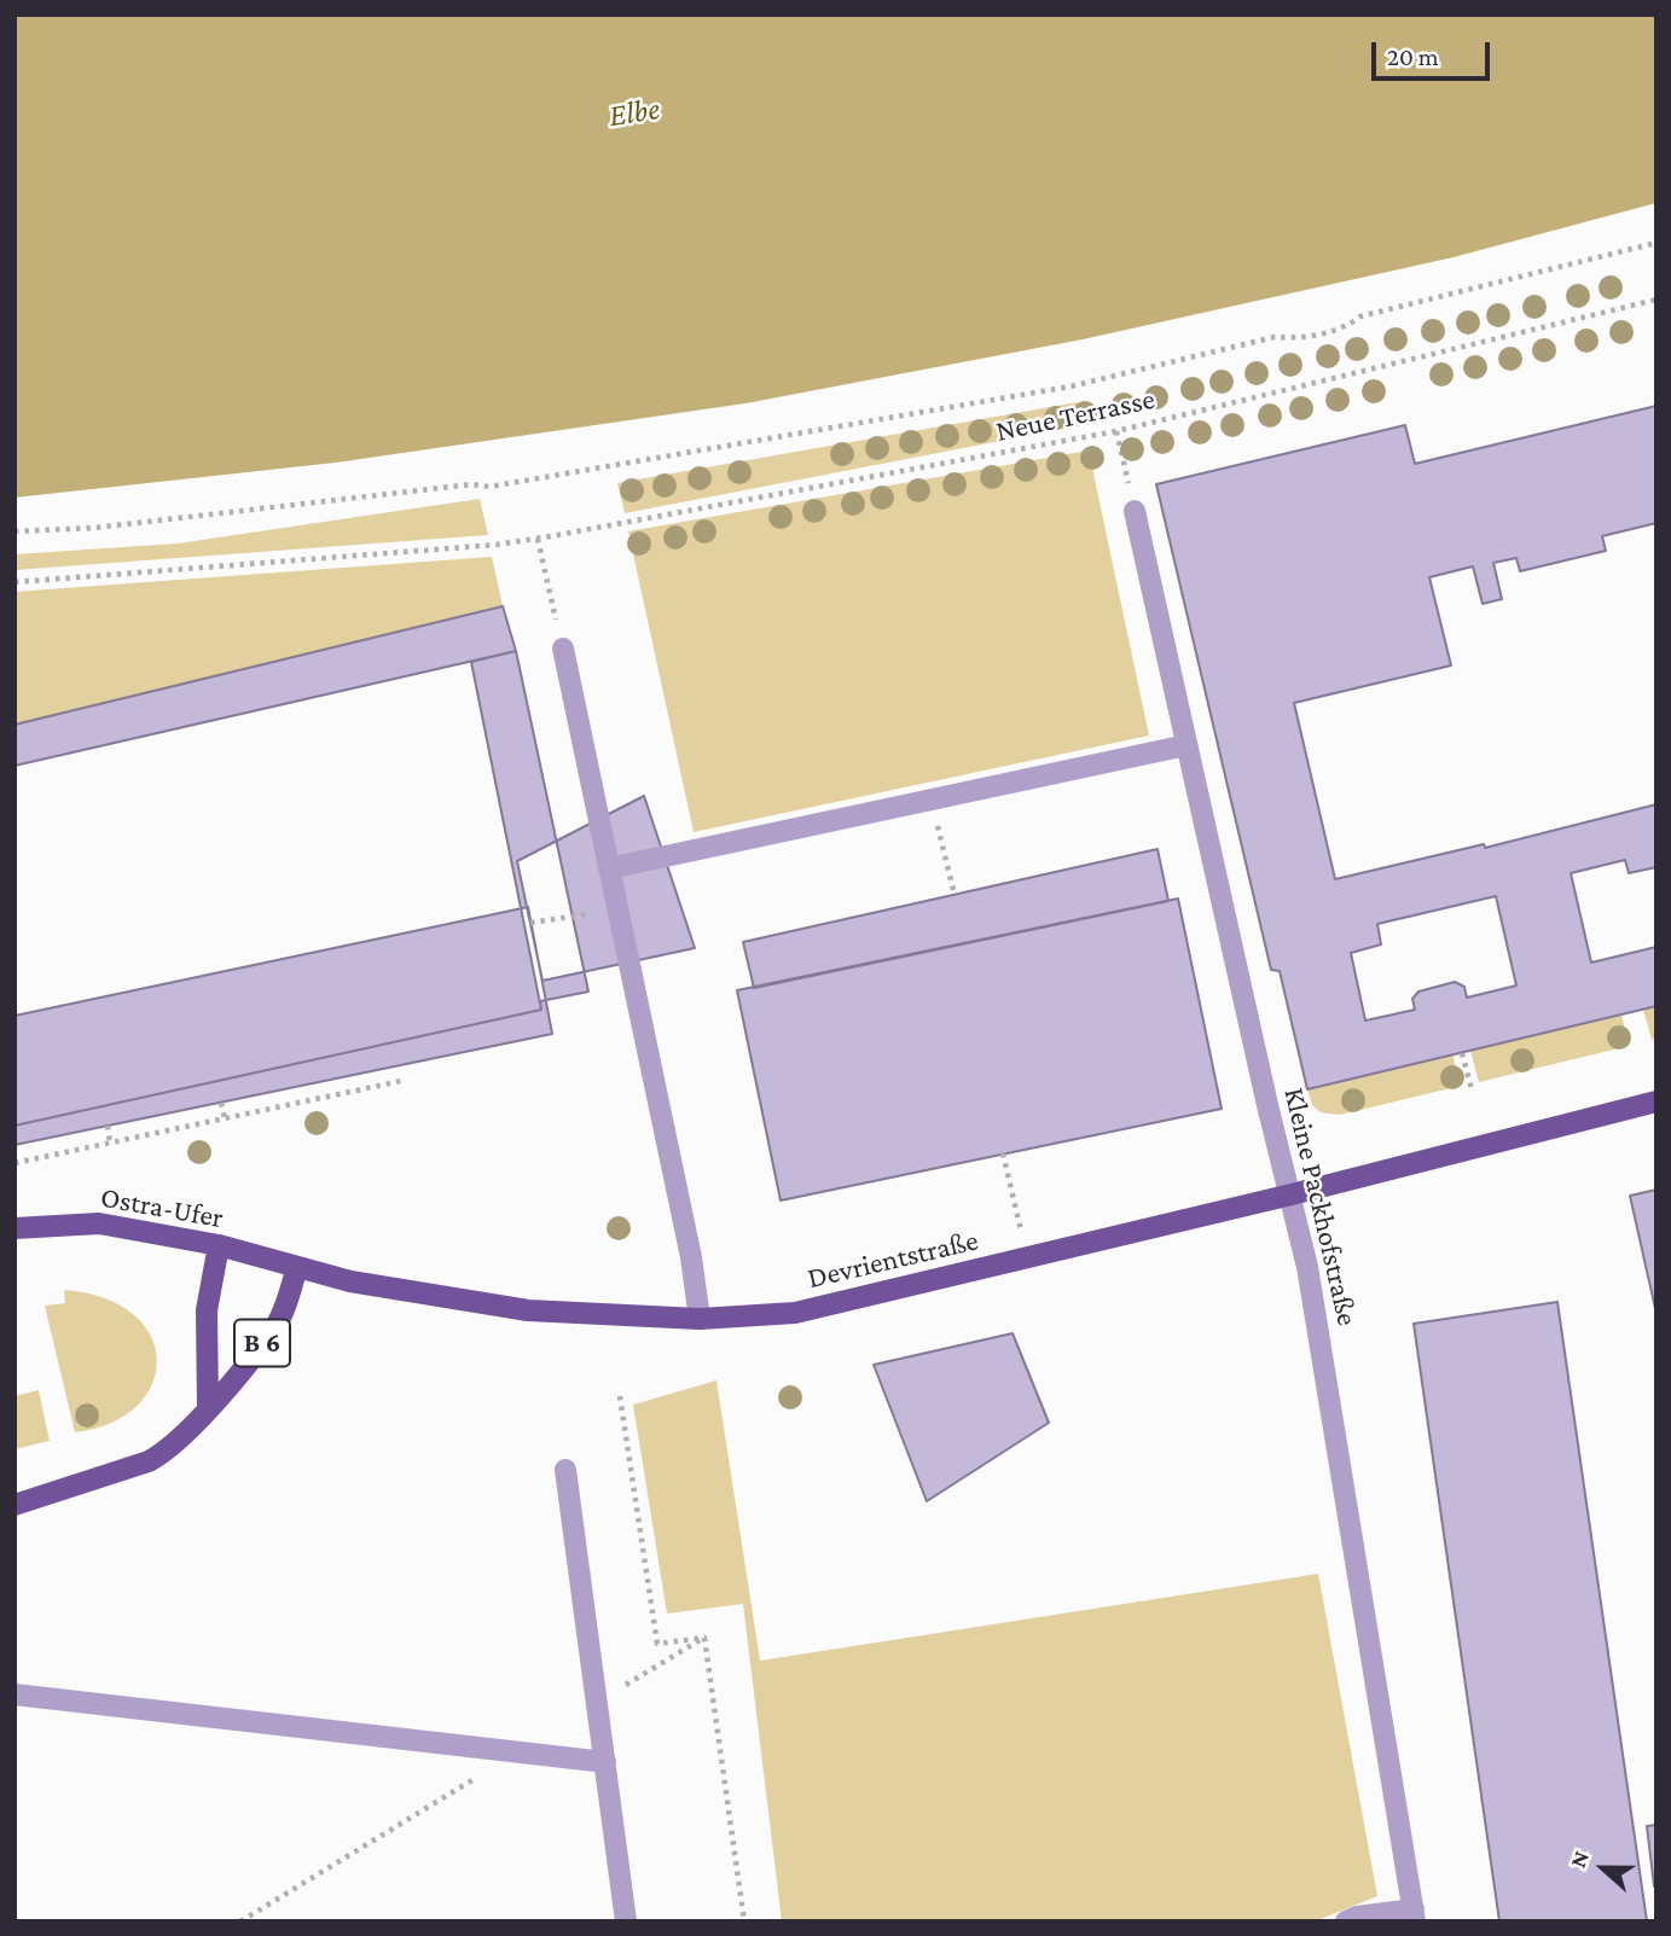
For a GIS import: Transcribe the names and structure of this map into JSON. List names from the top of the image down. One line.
{"streets":{"main road":["Ostra-Ufer","Devrientstraße","B 6"],"street":["Kleine Packhofstraße"],"path":["Neue Terrasse"]},"crossings":[["Kleine Packhofstraße","Devrientstraße"],["Ostra-Ufer","Devrientstraße"],["Ostra-Ufer","B 6"],["Devrientstraße","B 6"]],"water":["Elbe"],"scale_bar":"20 m","north":"left"}
